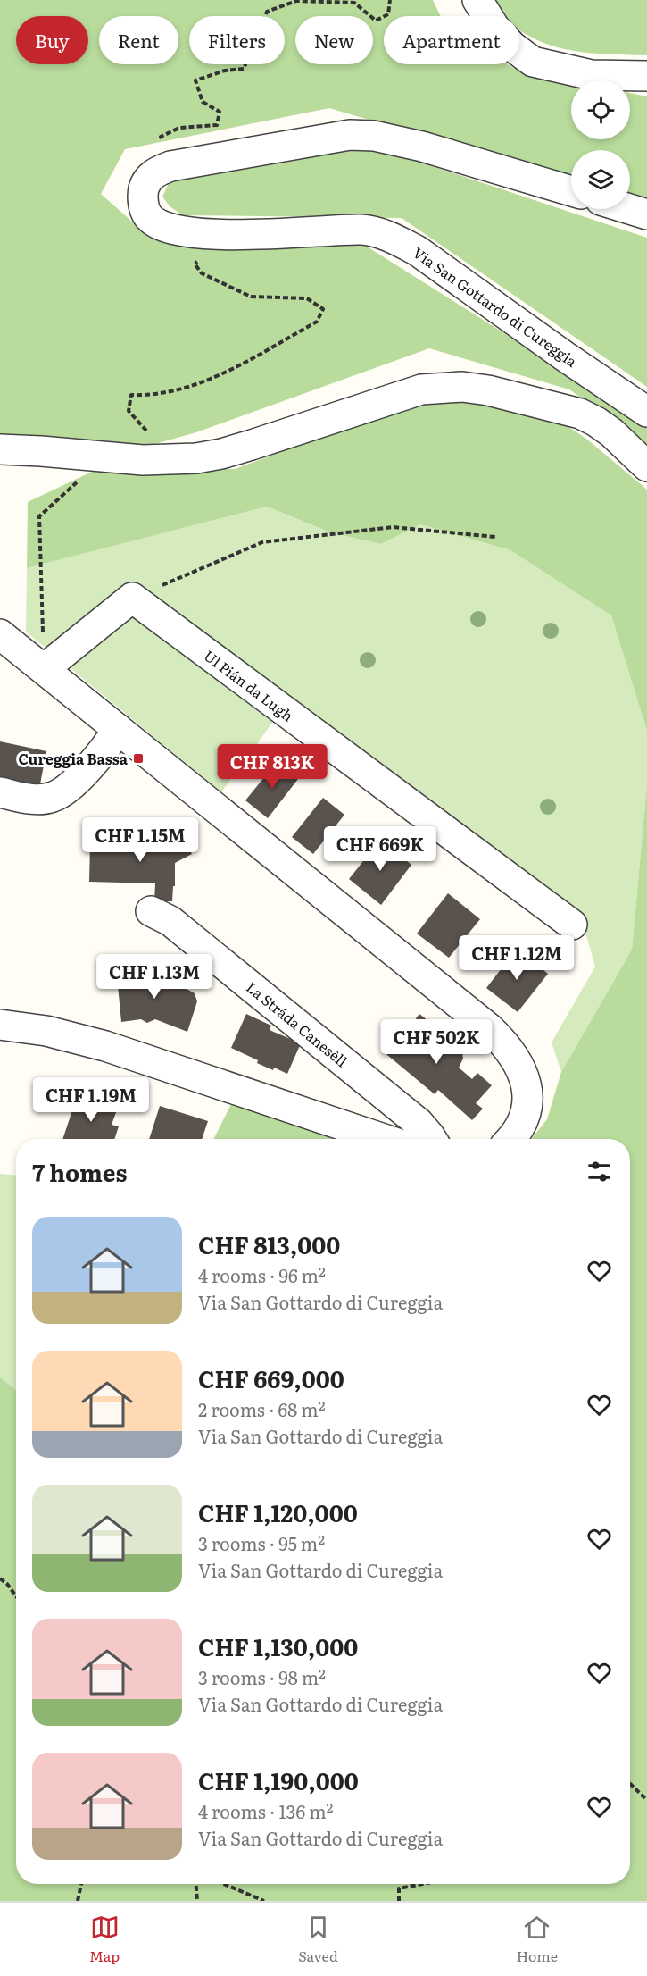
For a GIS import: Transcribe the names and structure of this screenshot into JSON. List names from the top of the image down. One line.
{"streets":{"street":["Via San Gottardo di Cureggia","Ul Pián da Lugh","La Stráda Canesèll"]},"places":{"transit":["Cureggia Bassa"]},"page":{"chip":["Buy","Rent","Filters","New","Apartment"],"price":["CHF 813K","CHF 1.15M","CHF 669K","CHF 1.12M","CHF 1.13M","CHF 502K","CHF 1.19M"],"heading":"7 homes","list":[{"name":"CHF 813,000","note":"4 rooms · 96 m² · Via San Gottardo di Cureggia"},{"name":"CHF 669,000","note":"2 rooms · 68 m² · Via San Gottardo di Cureggia"},{"name":"CHF 1,120,000","note":"3 rooms · 95 m² · Via San Gottardo di Cureggia"},{"name":"CHF 1,130,000","note":"3 rooms · 98 m² · Via San Gottardo di Cureggia"},{"name":"CHF 1,190,000","note":"4 rooms · 136 m² · Via San Gottardo di Cureggia"}],"tabs":["Map","Saved","Home"]}}
